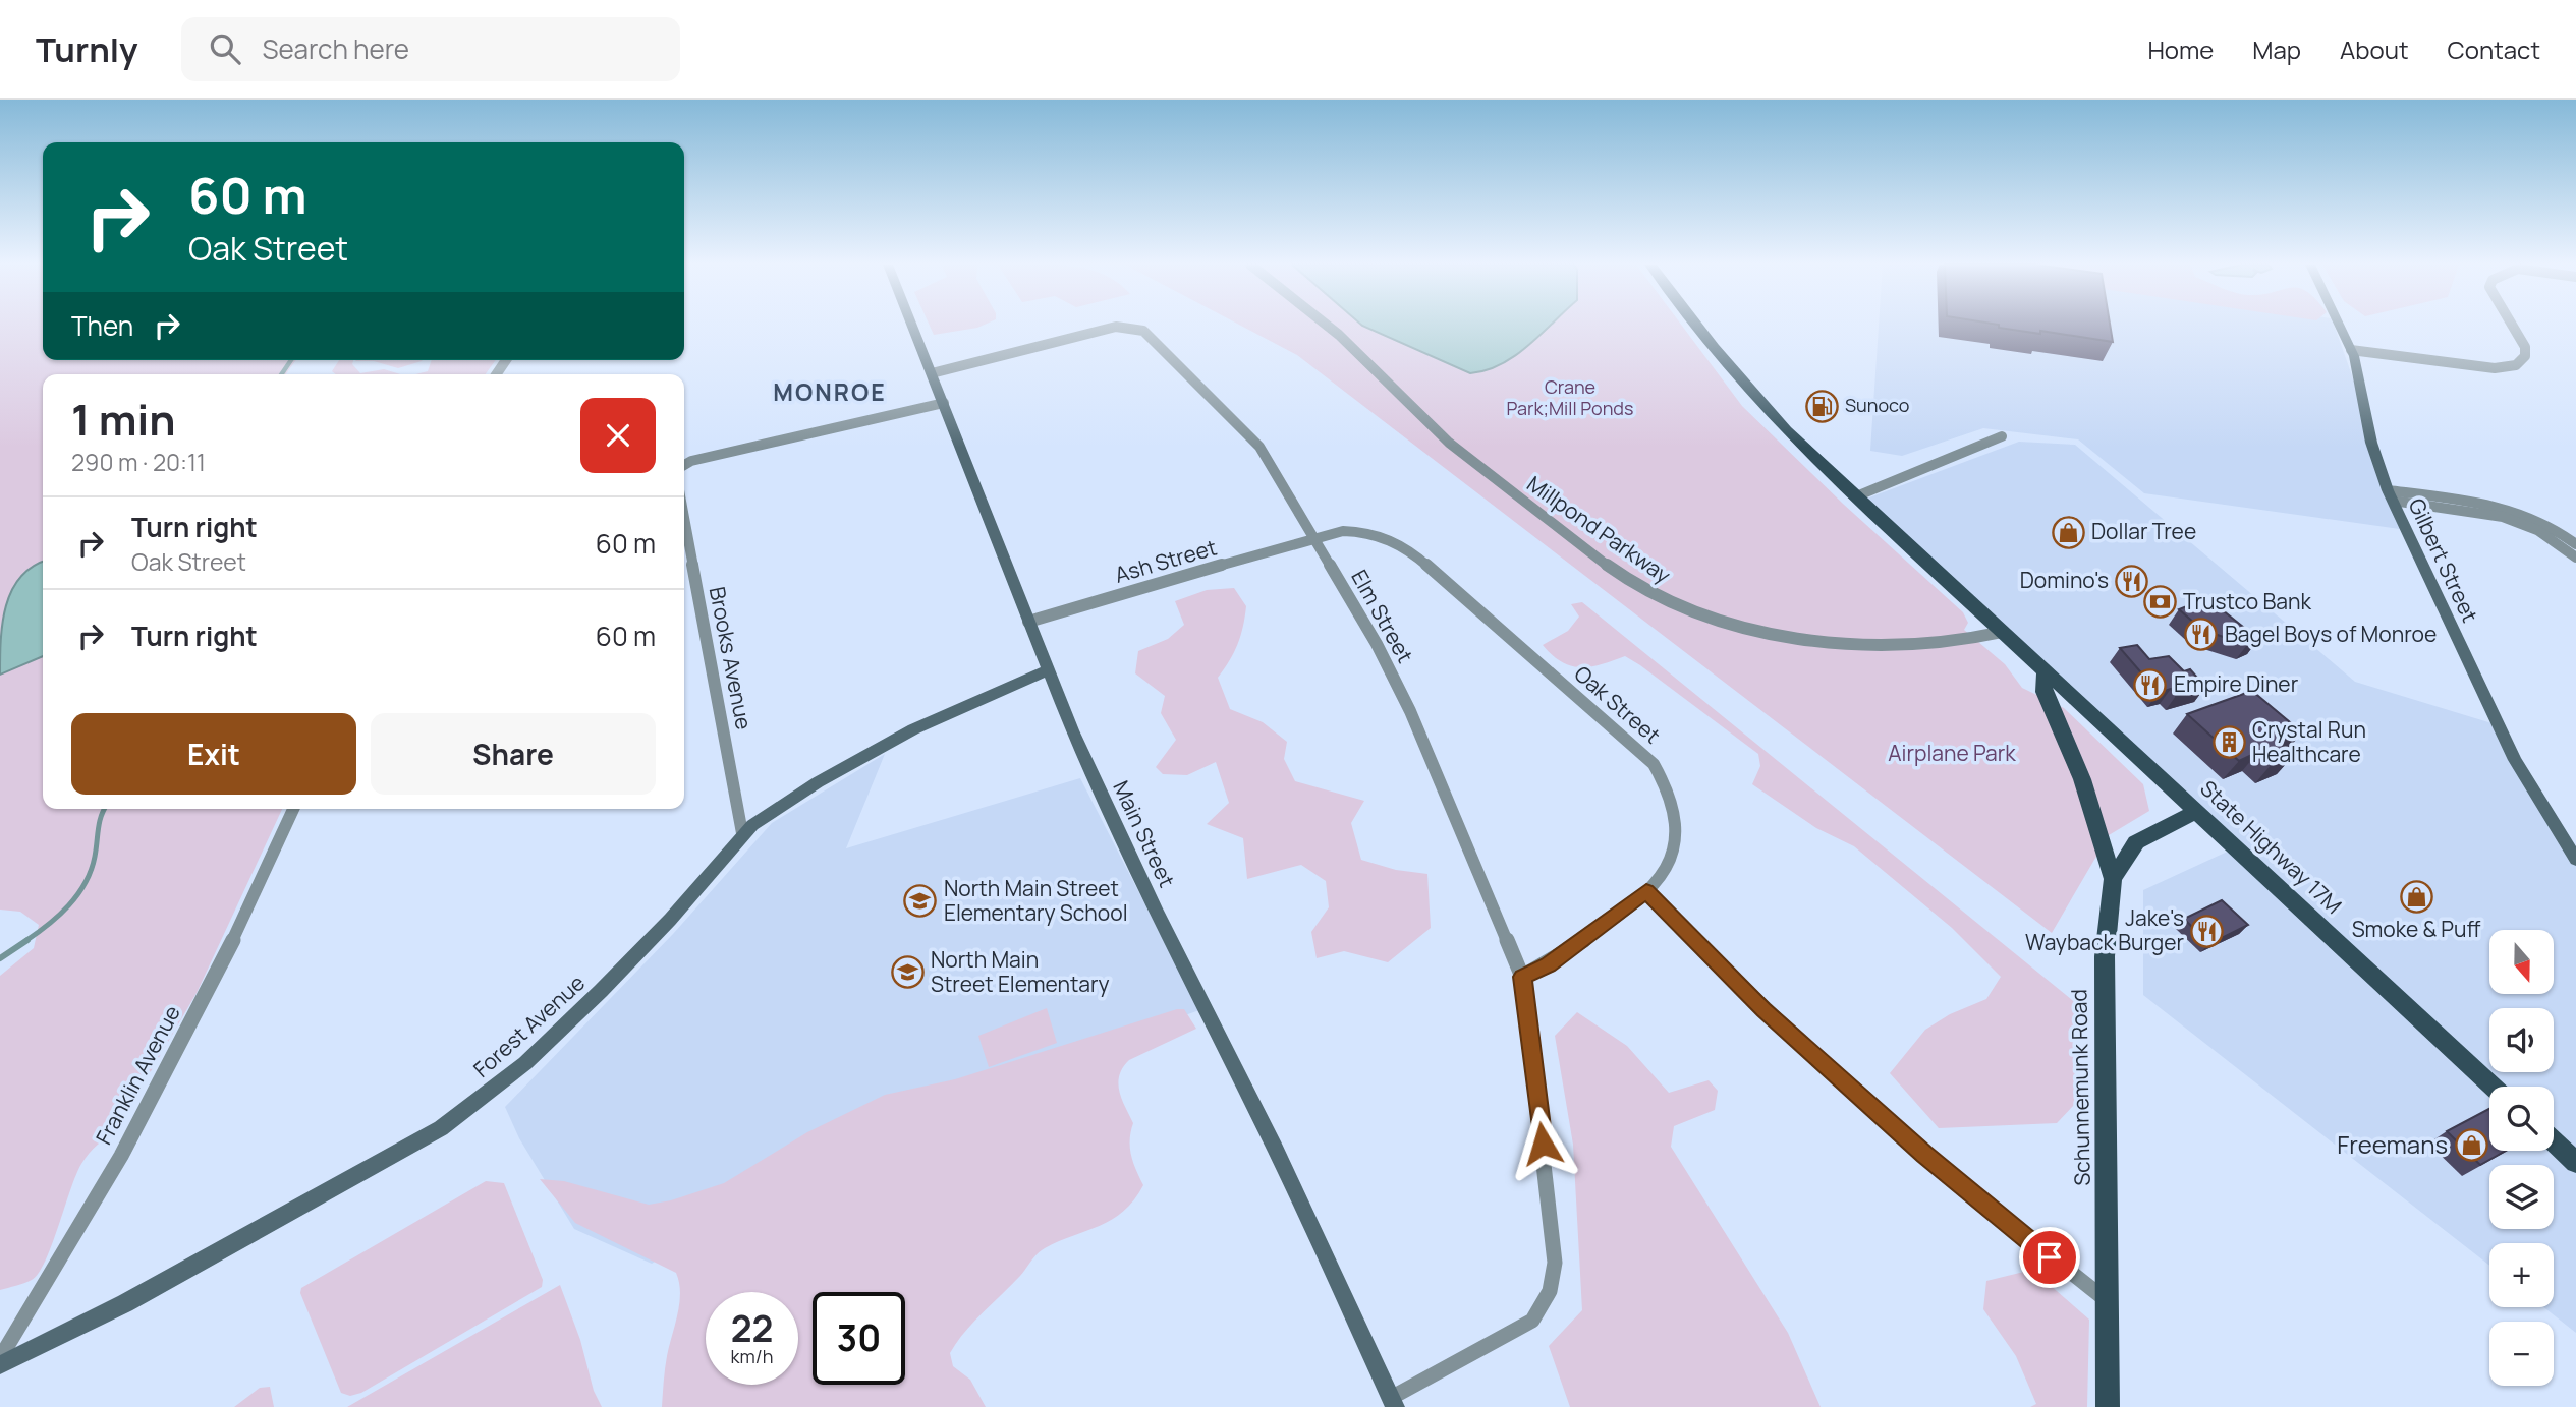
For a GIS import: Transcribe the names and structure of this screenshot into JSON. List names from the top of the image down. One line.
{"streets":{"main road":["State Highway 17M","Schunnemunk Road"],"street":["Millpond Parkway","Gilbert Street","Ash Street","Elm Street","Brooks Avenue","Oak Street","Main Street","Forest Avenue","Franklin Avenue"]},"crossings":[["Millpond Parkway","State Highway 17M"],["Ash Street","Elm Street"],["Ash Street","Oak Street"],["Ash Street","Main Street"],["Elm Street","Oak Street"],["Brooks Avenue","Forest Avenue"],["Main Street","Forest Avenue"],["State Highway 17M","Schunnemunk Road"]],"districts":["MONROE"],"parks":["Crane Park;Mill Ponds","Airplane Park"],"places":{"fuel station":["Sunoco"],"shop":["Dollar Tree","Smoke & Puff","Freemans"],"restaurant":["Domino's","Bagel Boys of Monroe","Empire Diner","Jake's Wayback Burger"],"bank":["Trustco Bank"],"building":["Crystal Run Healthcare"],"school or university":["North Main Street Elementary School","North Main Street Elementary"]},"north":"bottom","page":{"header":"Turnly","search":"Search here","nav":["Home","Map","About","Contact"],"turn":["60 m","Oak Street"],"then":"Then","heading":["1 min","290 m · 20:11"],"list":[{"name":"Turn right","note":"Oak Street","value":"60 m"},{"name":"Turn right","value":"60 m"}],"buttons":["Exit","Share"],"map_buttons":["+","−"],"speed":"22 km/h","limit":"30"}}
